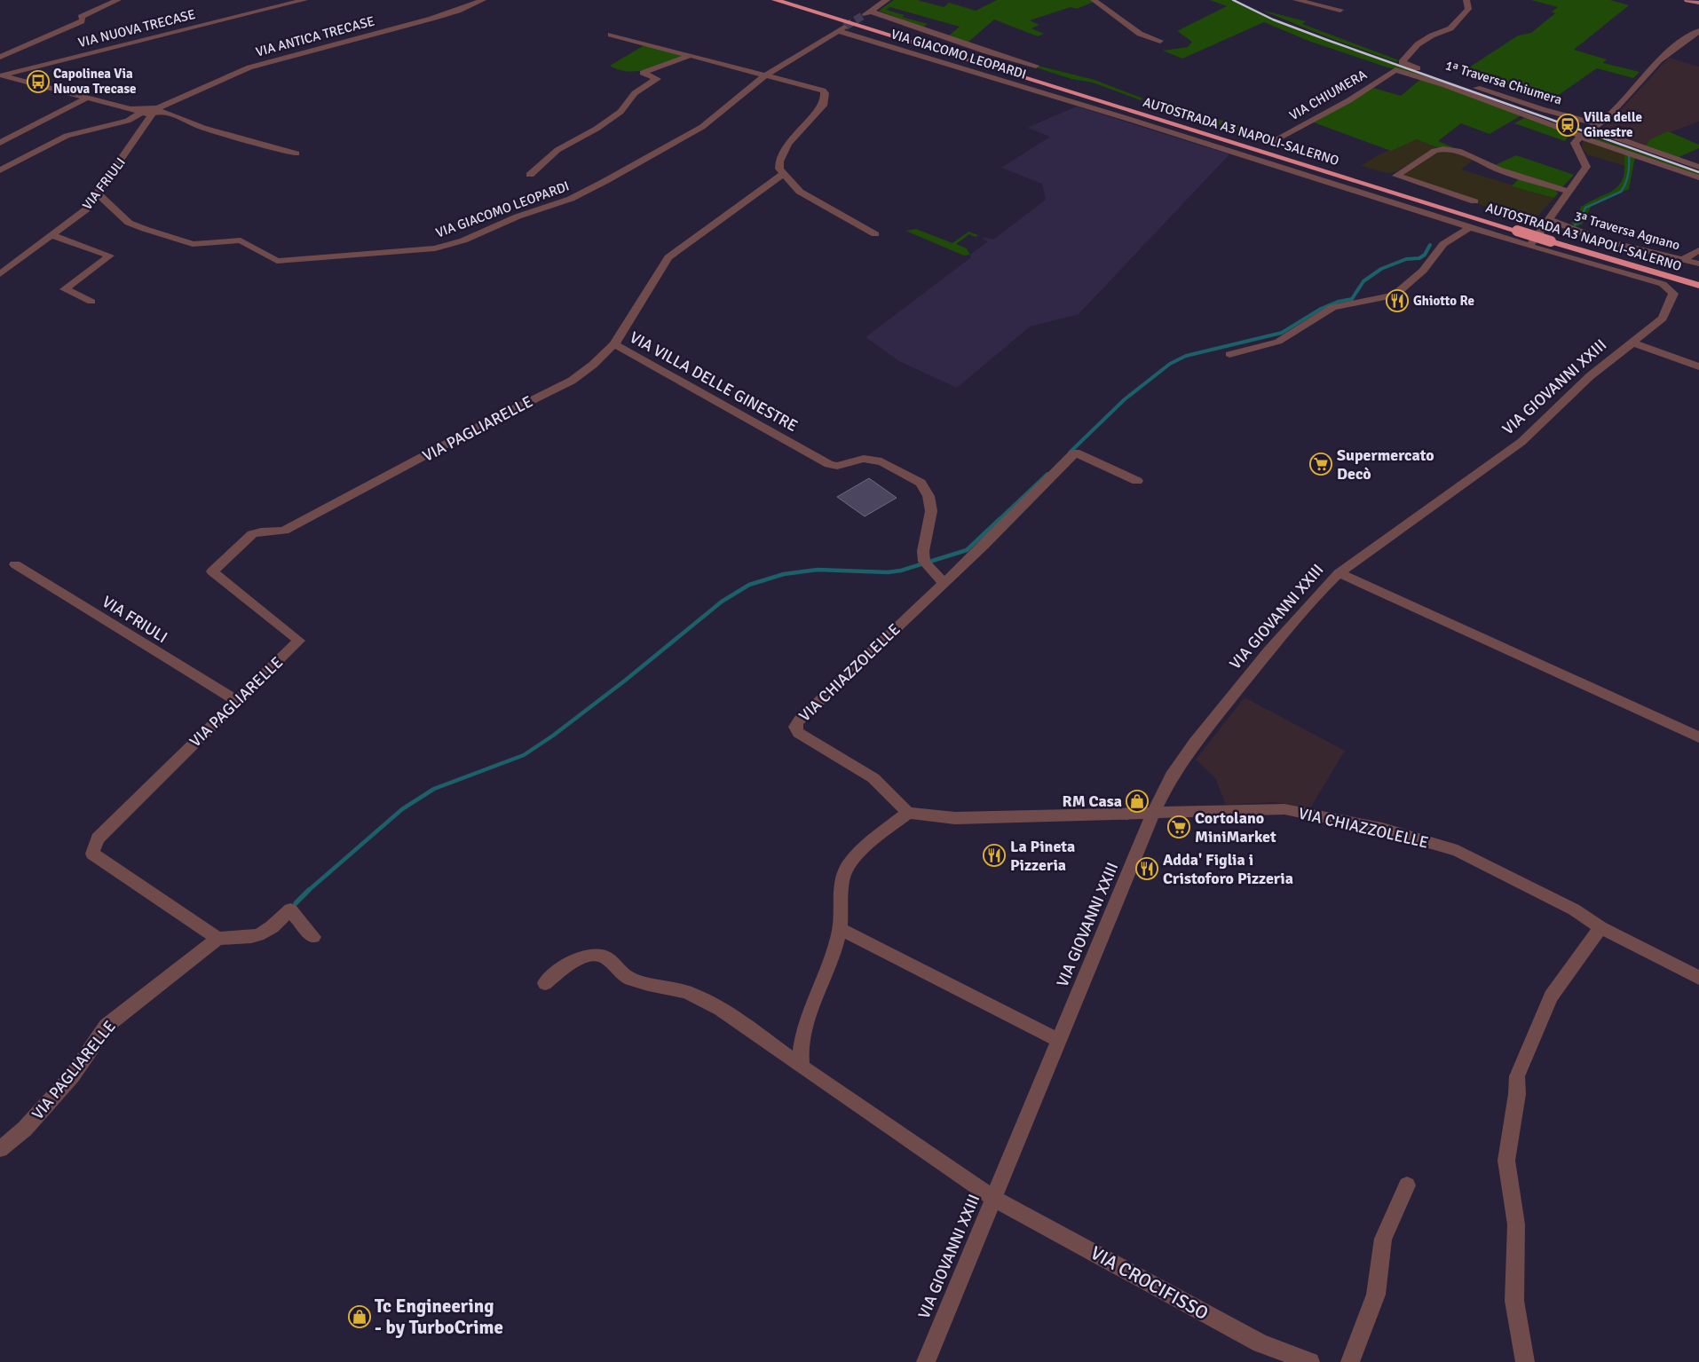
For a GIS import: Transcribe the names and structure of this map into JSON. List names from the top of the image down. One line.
{"streets":{"highway":["AUTOSTRADA A3 NAPOLI-SALERNO"],"street":["VIA NUOVA TRECASE","VIA ANTICA TRECASE","VIA GIACOMO LEOPARDI","1ª Traversa Chiumera","VIA CHIUMERA","VIA FRIULI","3ª Traversa Agnano","VIA VILLA DELLE GINESTRE","VIA GIOVANNI XXIII","VIA PAGLIARELLE","VIA CHIAZZOLELLE","VIA CROCIFISSO"]},"crossings":[["VIA NUOVA TRECASE","VIA ANTICA TRECASE"],["VIA NUOVA TRECASE","VIA FRIULI"],["VIA ANTICA TRECASE","VIA FRIULI"],["VIA GIACOMO LEOPARDI","VIA FRIULI"],["VIA GIACOMO LEOPARDI","VIA GIOVANNI XXIII"],["VIA FRIULI","VIA PAGLIARELLE"],["VIA VILLA DELLE GINESTRE","VIA PAGLIARELLE"],["VIA VILLA DELLE GINESTRE","VIA CHIAZZOLELLE"],["VIA GIOVANNI XXIII","VIA CHIAZZOLELLE"],["VIA GIOVANNI XXIII","VIA CROCIFISSO"]],"places":{"bus stop":["Capolinea Via Nuova Trecase"],"station":["Villa delle Ginestre"],"restaurant":["Ghiotto Re","La Pineta Pizzeria","Adda' Figlia i Cristoforo Pizzeria"],"supermarket":["Supermercato Decò","Cortolano MiniMarket"],"shop":["RM Casa","Tc Engineering - by TurboCrime"]}}
